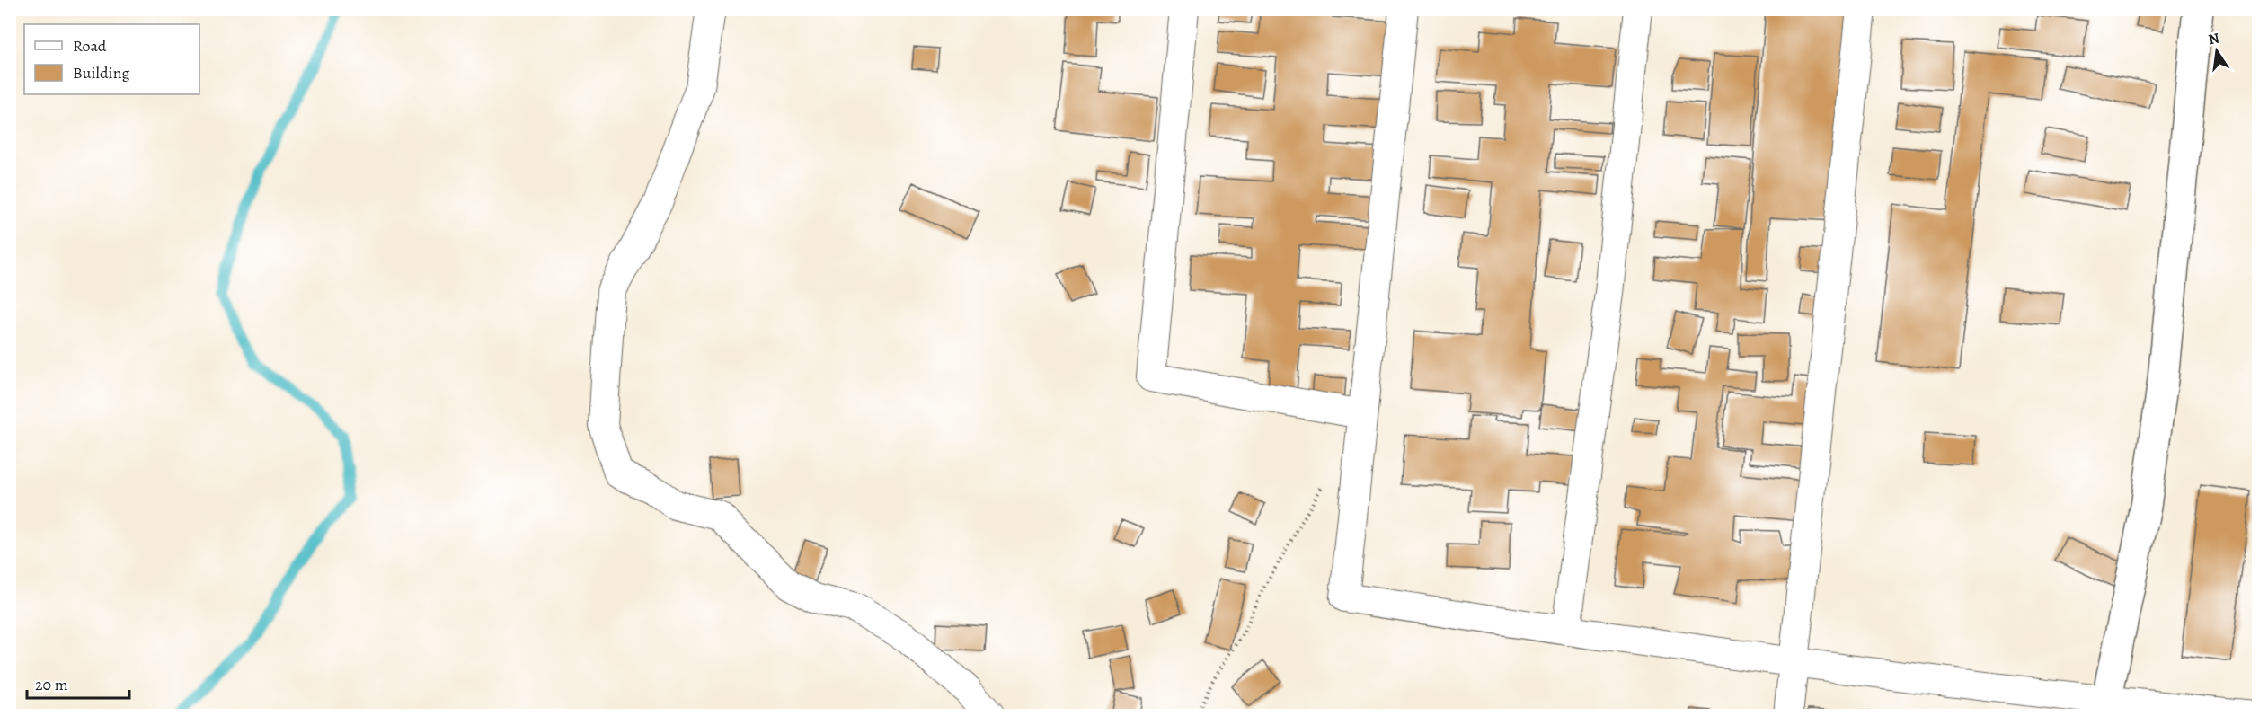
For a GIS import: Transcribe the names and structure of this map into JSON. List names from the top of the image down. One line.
{"legend":["Road","Building"],"scale_bar":"20 m","north":"top"}
